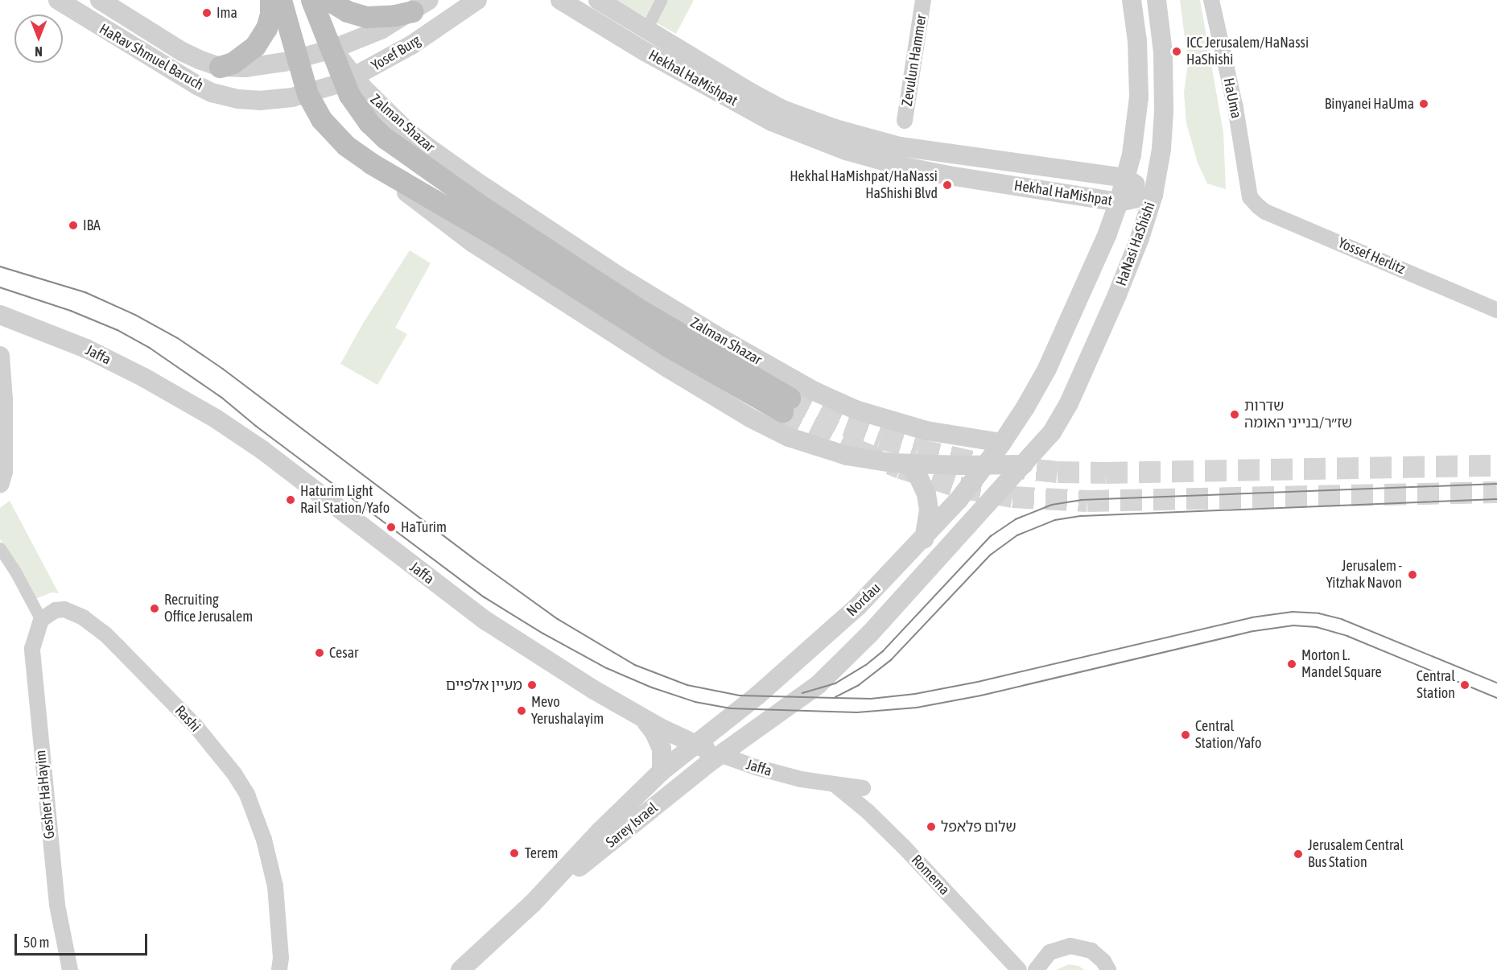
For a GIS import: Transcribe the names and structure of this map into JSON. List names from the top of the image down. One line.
{"streets":{"main road":["Zalman Shazar"],"street":["Yosef Burg","HaRav Shmuel Baruch","Zevulun Hammer","Hekhal HaMishpat","HaUma","HaNasi HaShishi","Yossef Herlitz","Jaffa","Nordau","Rashi","Gesher HaHayim","Sarey Israel","Romema"]},"crossings":[["Yosef Burg","HaRav Shmuel Baruch"],["Yosef Burg","Zalman Shazar"],["HaRav Shmuel Baruch","Zalman Shazar"],["Hekhal HaMishpat","HaNasi HaShishi"],["HaUma","Yossef Herlitz"],["Zalman Shazar","HaNasi HaShishi"],["Zalman Shazar","Nordau"],["HaNasi HaShishi","Nordau"],["Jaffa","Nordau"],["Jaffa","Sarey Israel"],["Jaffa","Romema"],["Nordau","Sarey Israel"],["Rashi","Gesher HaHayim"]],"places":["Ima","ICC Jerusalem/HaNassi HaShishi","Binyanei HaUma","Hekhal HaMishpat/HaNassi HaShishi Blvd","IBA","שדרות שז״ר/בנייני האומה","Haturim Light Rail Station/Yafo","HaTurim","Jerusalem - Yitzhak Navon","Recruiting Office Jerusalem","Cesar","Morton L. Mandel Square","מעיין אלפיים","Central Station","Mevo Yerushalayim","Central Station/Yafo","שלום פלאפל","Terem","Jerusalem Central Bus Station"],"scale_bar":"50 m","north":"bottom"}
